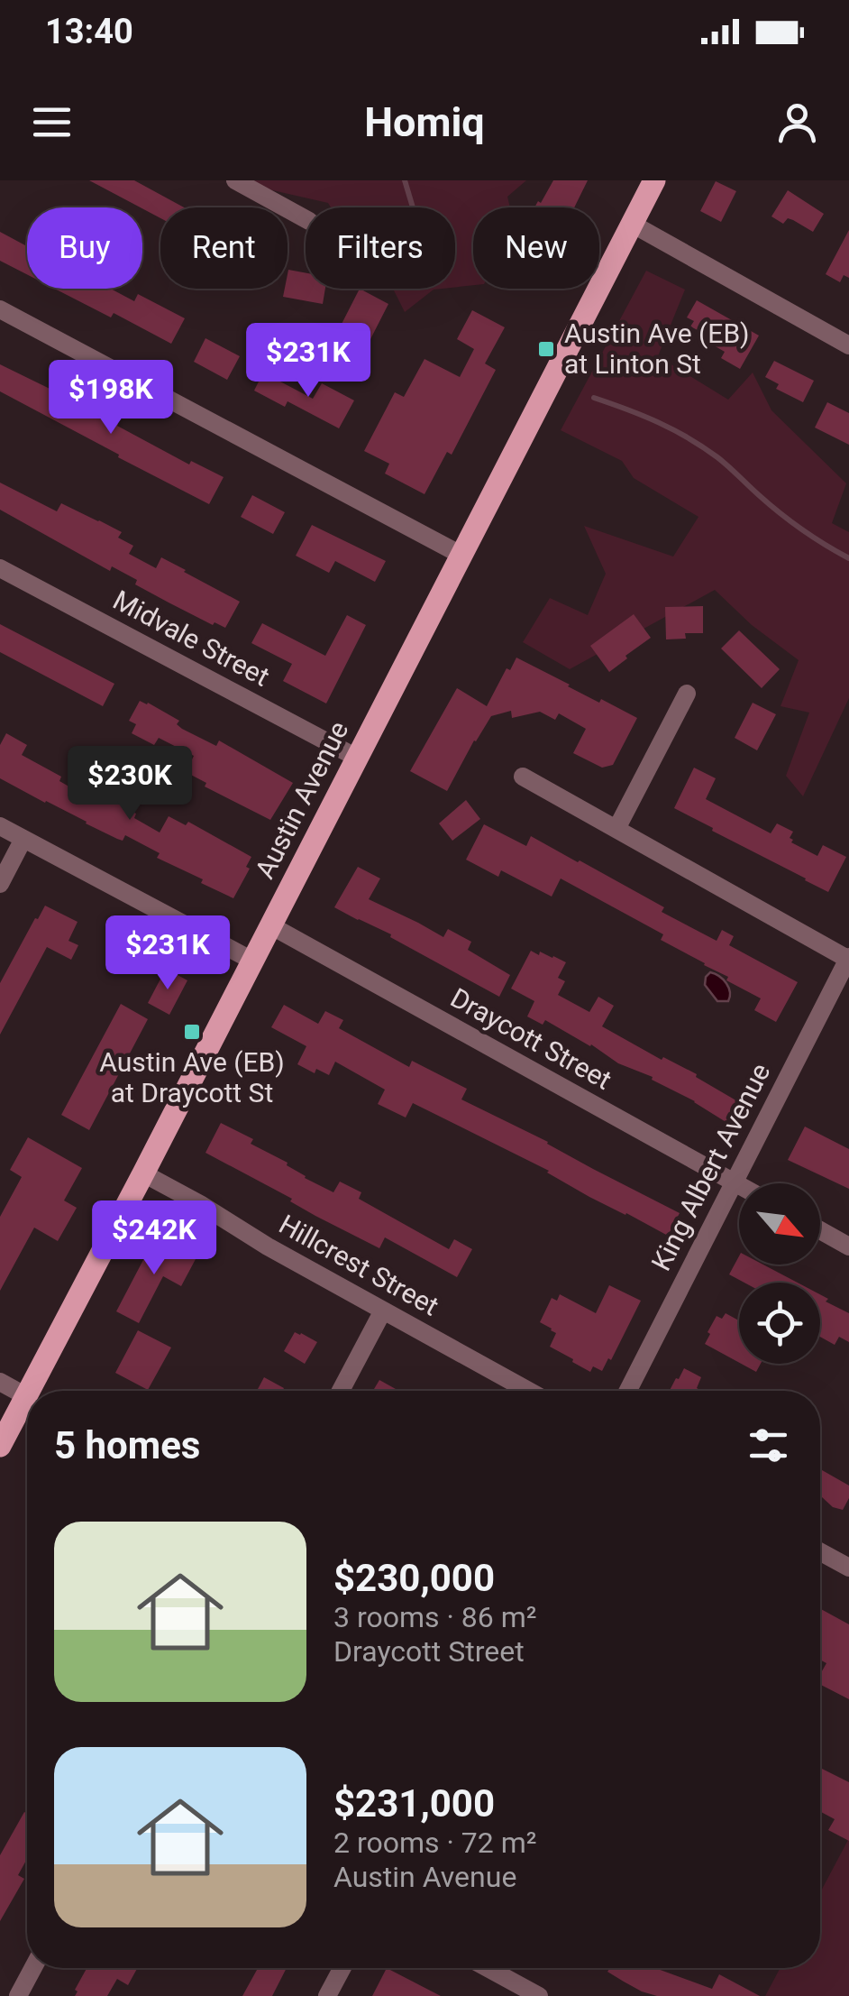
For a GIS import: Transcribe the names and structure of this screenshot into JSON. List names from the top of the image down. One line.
{"streets":{"main road":["Austin Avenue"],"street":["Midvale Street","Draycott Street","King Albert Avenue","Hillcrest Street"]},"crossings":[["Midvale Street","Austin Avenue"],["Austin Avenue","Draycott Street"],["Austin Avenue","Hillcrest Street"],["Draycott Street","King Albert Avenue"]],"places":{"transit":["Austin Ave (EB) at Linton St","Austin Ave (EB) at Draycott St"]},"north":"bottom right","page":{"status":"13:40","header":"Homiq","chip":["Buy","Rent","Filters","New"],"price":["$231K","$198K","$230K","$231K","$242K"],"heading":"5 homes","list":[{"name":"$230,000","note":"3 rooms · 86 m² · Draycott Street"},{"name":"$231,000","note":"2 rooms · 72 m² · Austin Avenue"}]}}
